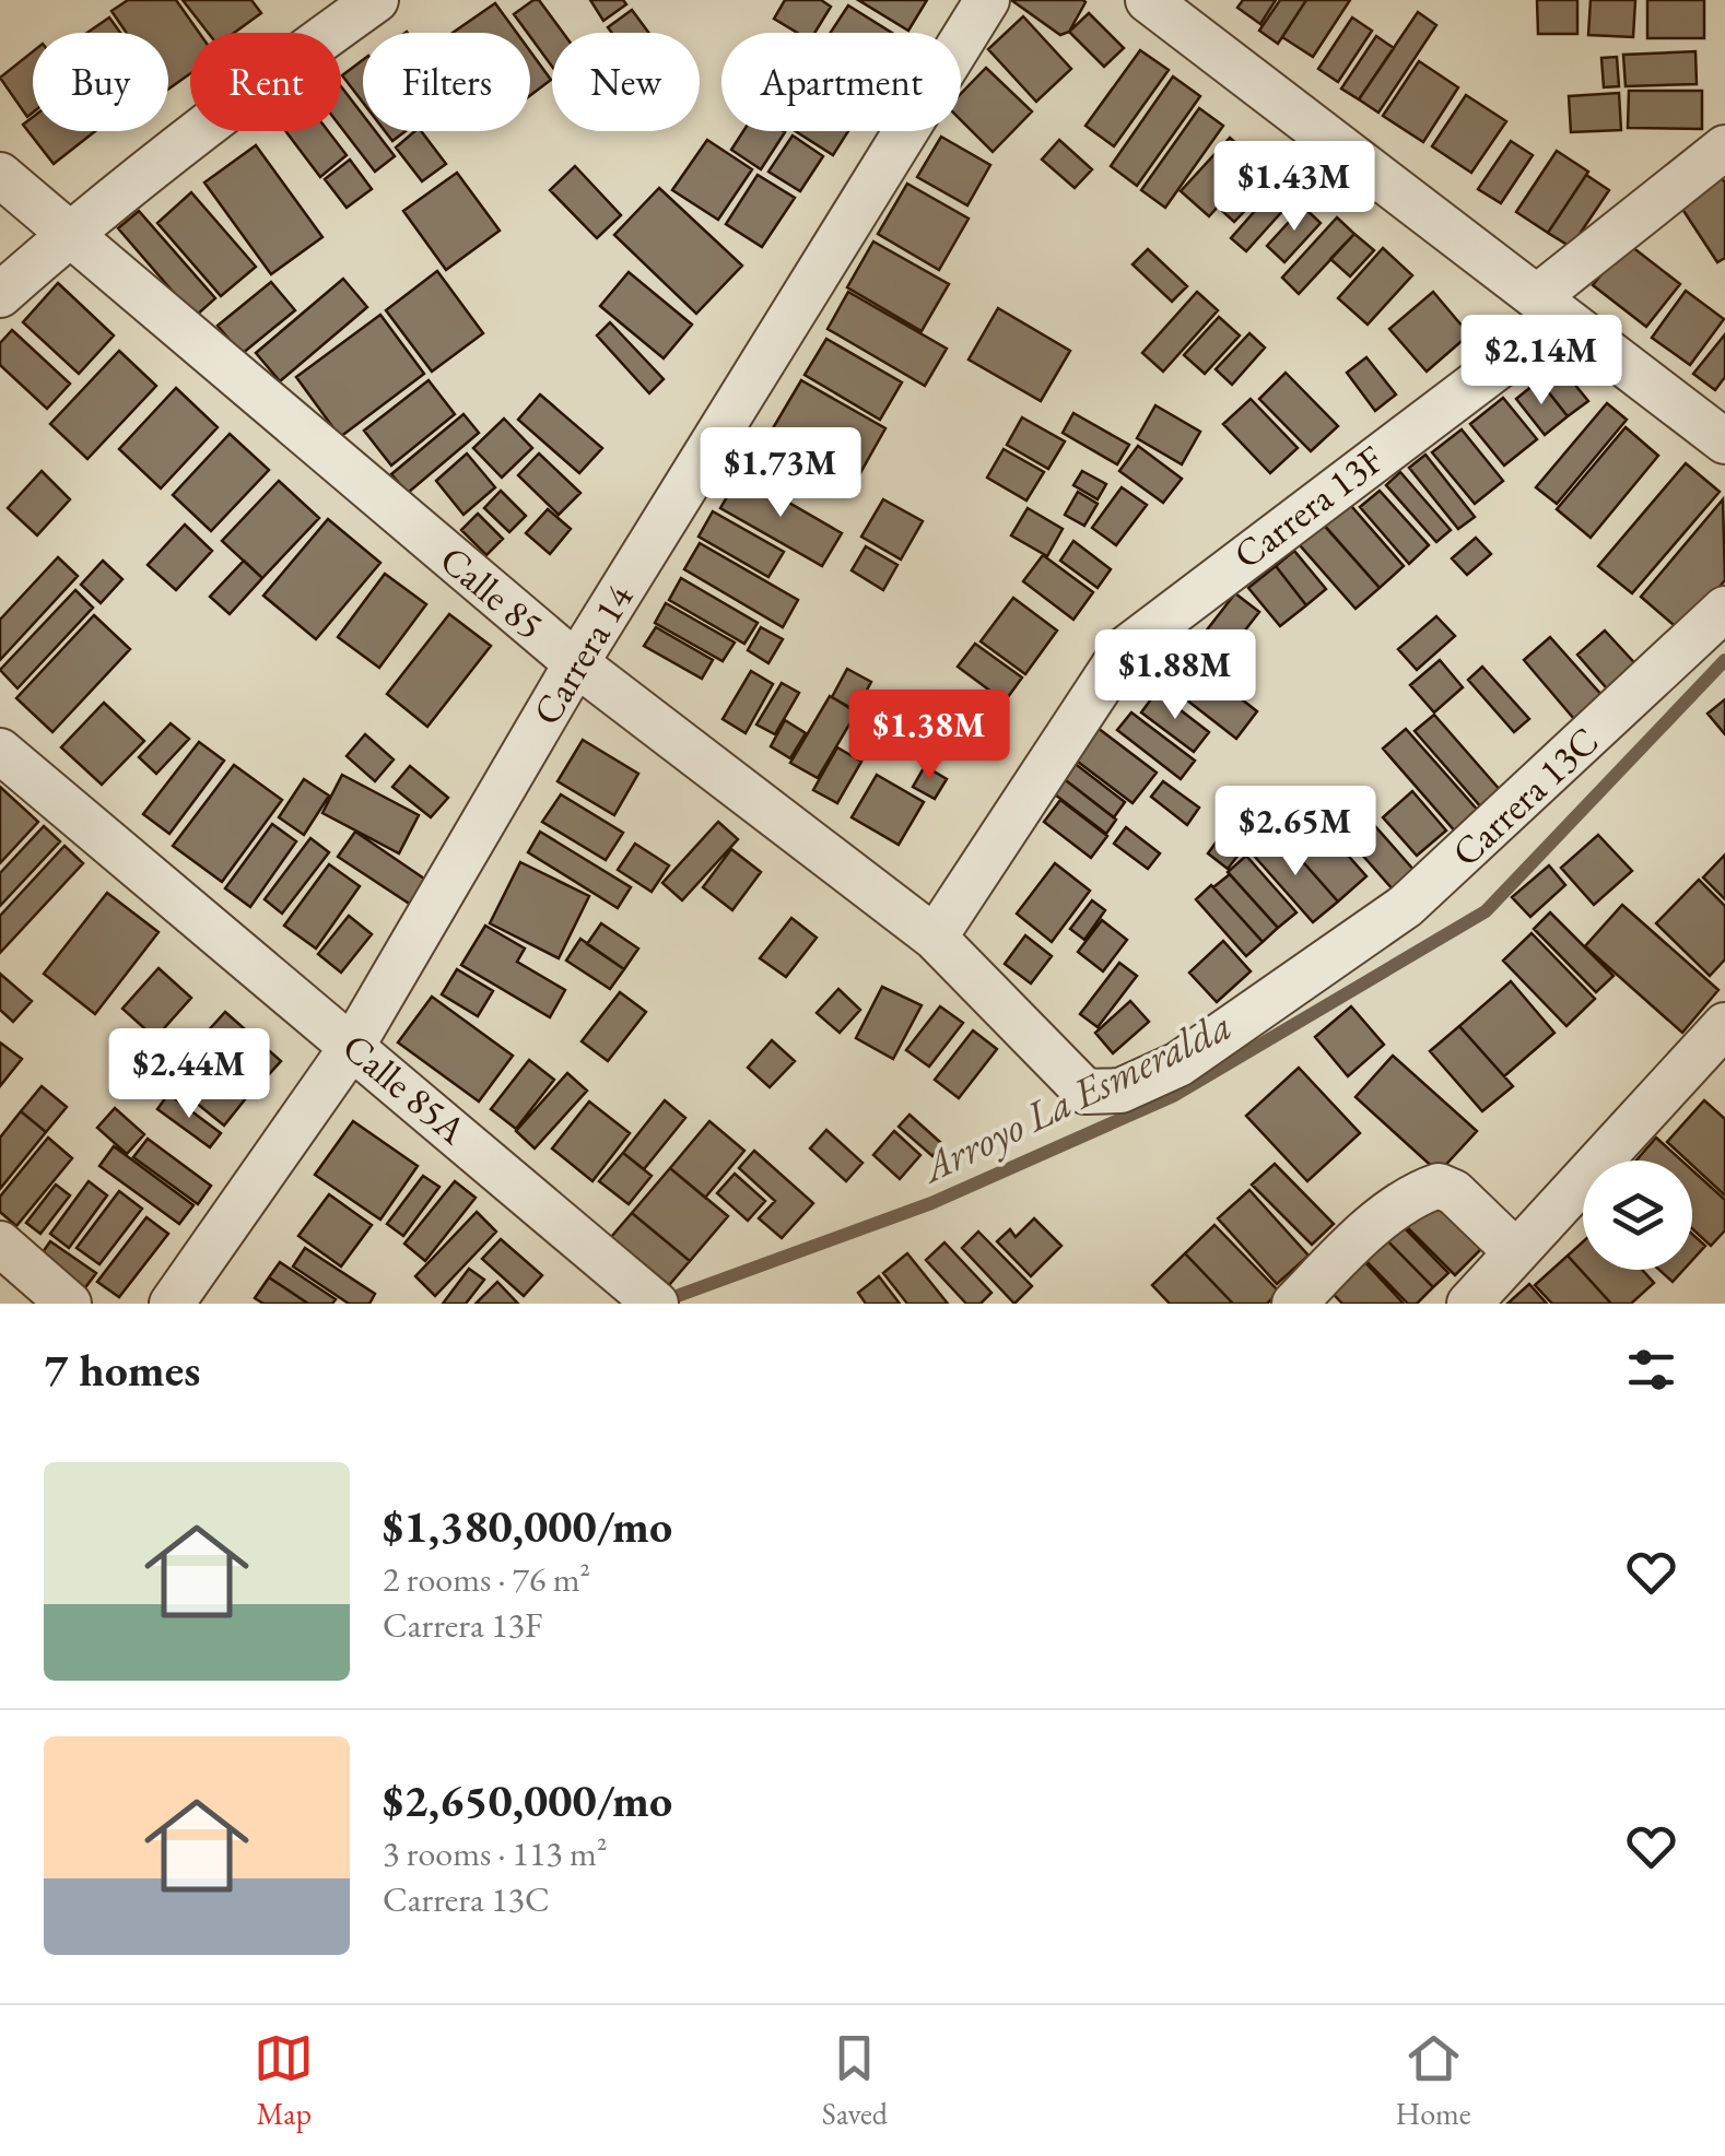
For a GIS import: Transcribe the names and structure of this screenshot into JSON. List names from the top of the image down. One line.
{"streets":{"street":["Carrera 13F","Calle 85","Carrera 14","Carrera 13C","Calle 85A"]},"crossings":[["Carrera 13F","Calle 85"],["Calle 85","Carrera 14"],["Calle 85","Carrera 13C"],["Carrera 14","Calle 85A"]],"water":["Arroyo La Esmeralda"],"page":{"chip":["Buy","Rent","Filters","New","Apartment"],"price":["$1.43M","$2.14M","$1.73M","$1.88M","$1.38M","$2.65M","$2.44M"],"heading":"7 homes","list":[{"name":"$1,380,000/mo","note":"2 rooms · 76 m² · Carrera 13F"},{"name":"$2,650,000/mo","note":"3 rooms · 113 m² · Carrera 13C"}],"tabs":["Map","Saved","Home"]}}
